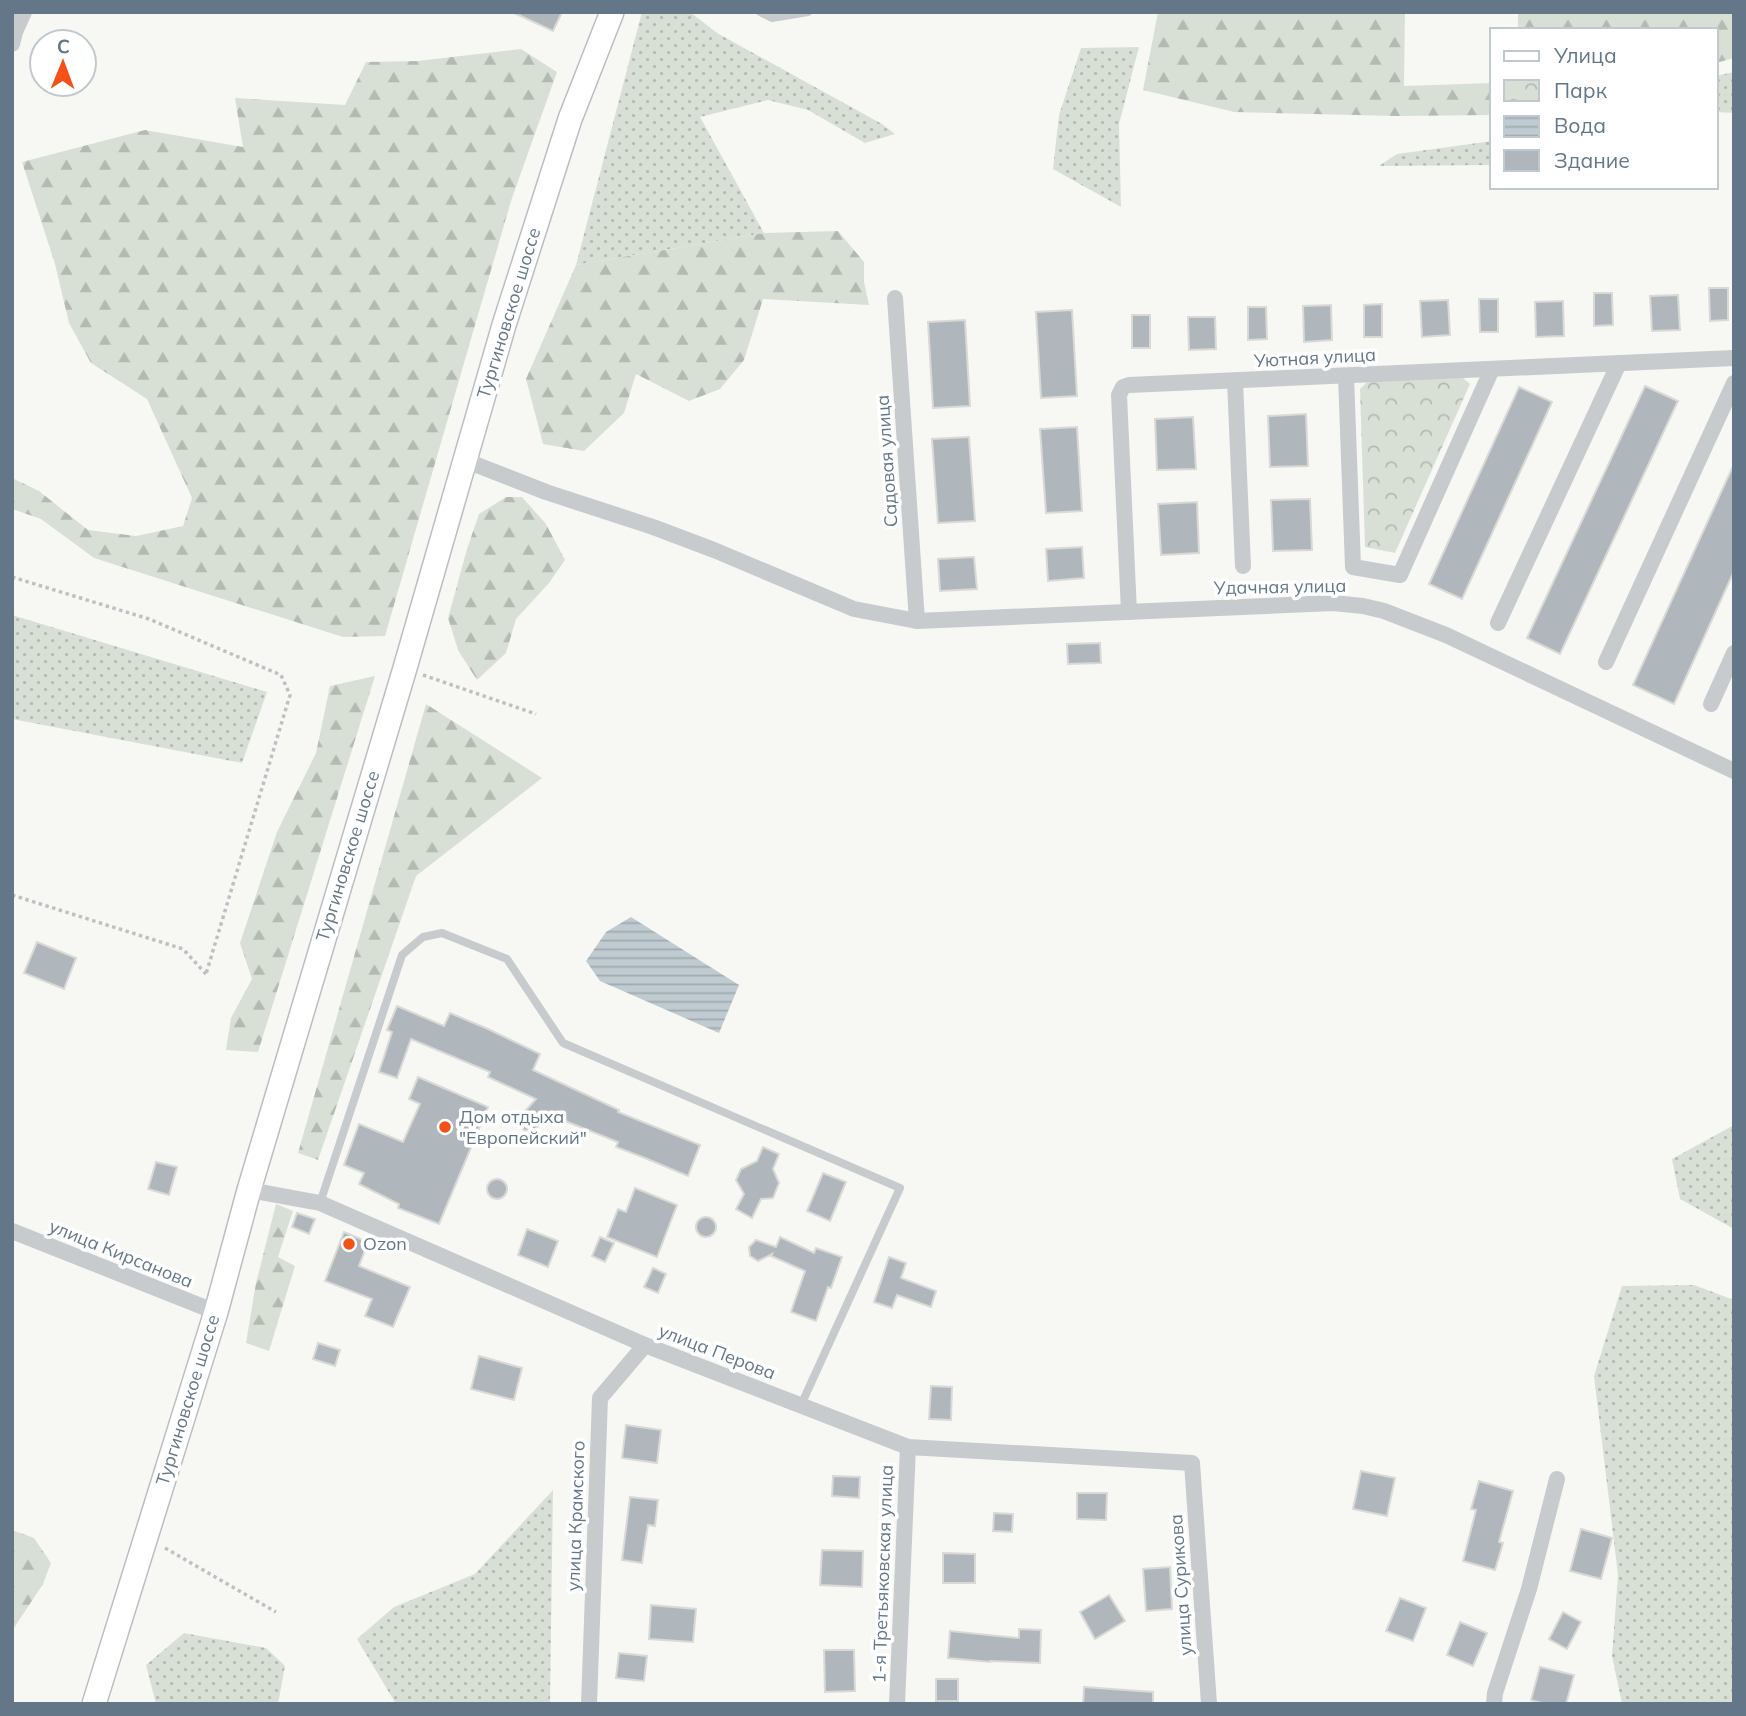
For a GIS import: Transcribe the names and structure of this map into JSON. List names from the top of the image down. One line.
{"streets":{"main road":["Тургиновское шоссе"],"street":["Уютная улица","Садовая улица","Удачная улица","улица Кирсанова","улица Перова","улица Крамского","1-я Третьяковская улица","улица Сурикова"]},"crossings":[["Тургиновское шоссе","Удачная улица"],["Тургиновское шоссе","улица Кирсанова"],["Тургиновское шоссе","улица Перова"],["Уютная улица","Удачная улица"],["Садовая улица","Удачная улица"],["улица Перова","улица Крамского"],["улица Перова","1-я Третьяковская улица"],["улица Перова","улица Сурикова"]],"places":["Дом отдыха \"Европейский\"","Ozon"],"legend":["Улица","Парк","Вода","Здание"],"north":"top"}
